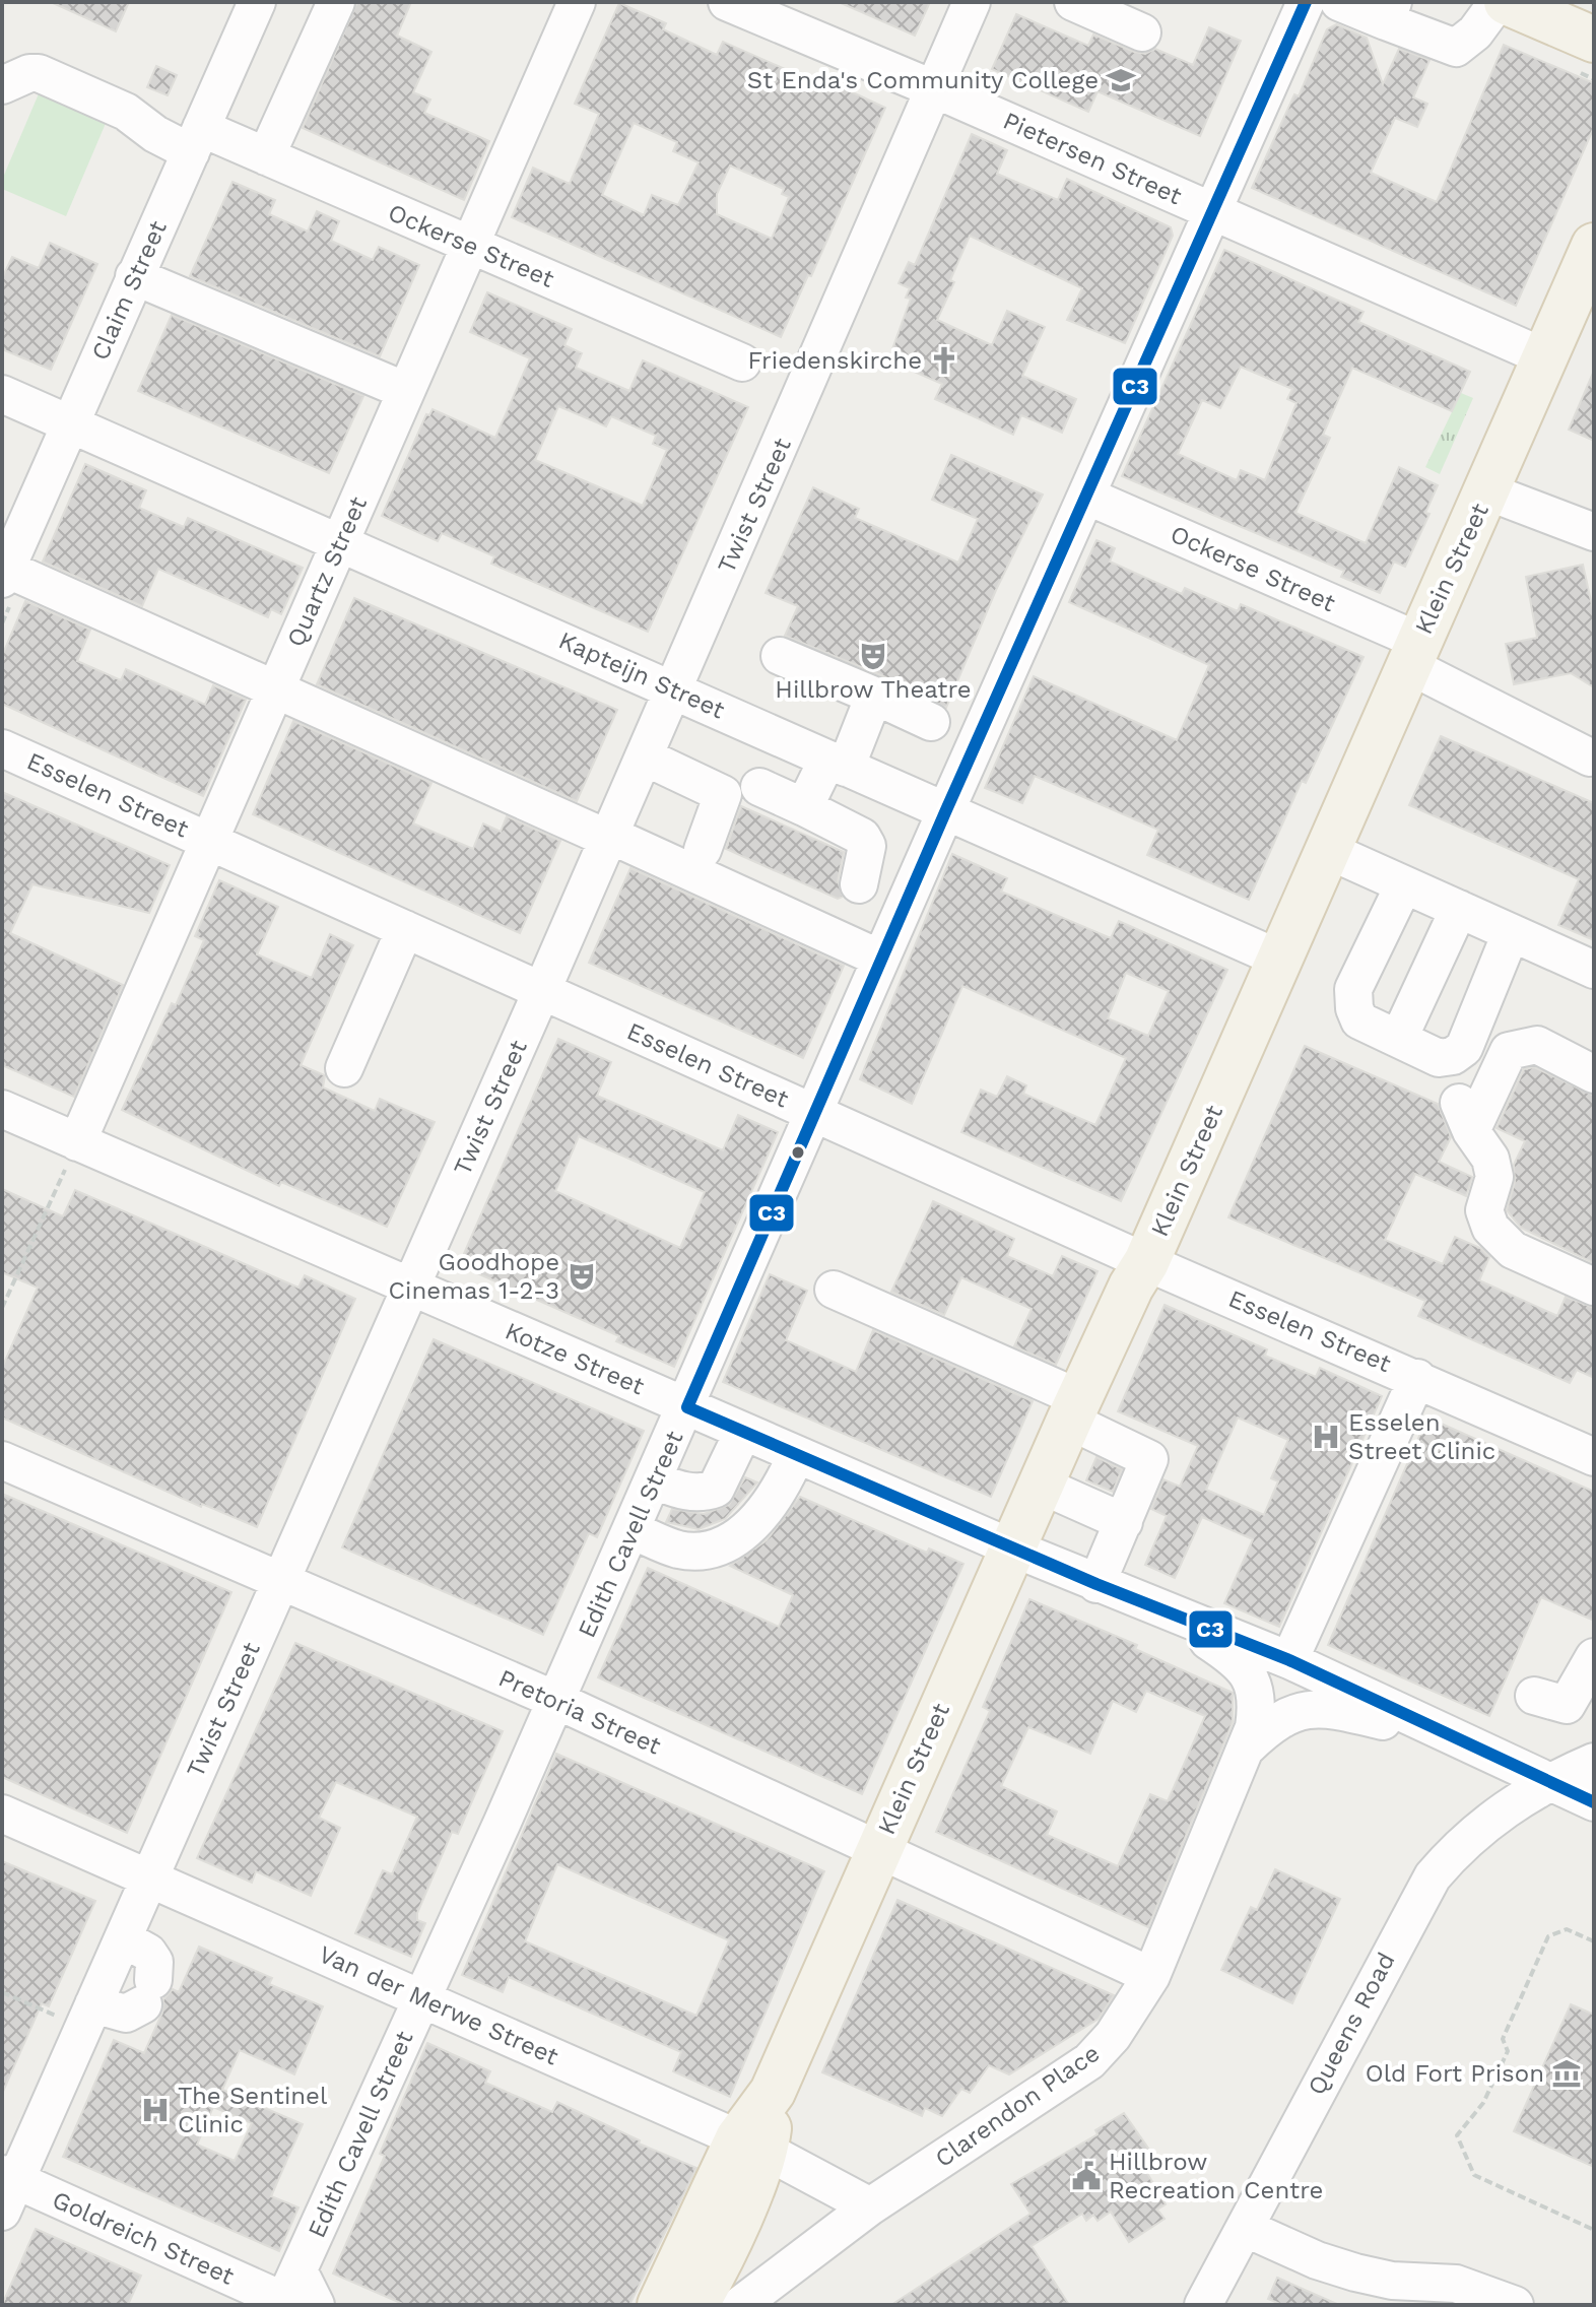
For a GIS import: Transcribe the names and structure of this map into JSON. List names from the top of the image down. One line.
{"streets":{"main road":["Klein Street"],"street":["Pietersen Street","Ockerse Street","Claim Street","Twist Street","Quartz Street","Kapteijn Street","Esselen Street","Kotze Street","Edith Cavell Street","Pretoria Street","Van der Merwe Street","Queens Road","Clarendon Place","Goldreich Street"]},"crossings":[["Pietersen Street","Twist Street"],["Pietersen Street","Klein Street"],["Pietersen Street","Edith Cavell Street"],["Ockerse Street","Claim Street"],["Ockerse Street","Klein Street"],["Ockerse Street","Quartz Street"],["Ockerse Street","Edith Cavell Street"],["Claim Street","Kapteijn Street"],["Twist Street","Kapteijn Street"],["Twist Street","Esselen Street"],["Twist Street","Kotze Street"],["Twist Street","Pretoria Street"],["Twist Street","Van der Merwe Street"],["Twist Street","Goldreich Street"],["Klein Street","Kapteijn Street"],["Klein Street","Esselen Street"],["Klein Street","Kotze Street"],["Klein Street","Pretoria Street"],["Klein Street","Van der Merwe Street"],["Quartz Street","Kapteijn Street"],["Quartz Street","Esselen Street"],["Quartz Street","Kotze Street"],["Kapteijn Street","Edith Cavell Street"],["Esselen Street","Edith Cavell Street"],["Kotze Street","Edith Cavell Street"],["Kotze Street","Queens Road"],["Kotze Street","Clarendon Place"],["Edith Cavell Street","Pretoria Street"],["Edith Cavell Street","Van der Merwe Street"],["Edith Cavell Street","Goldreich Street"],["Pretoria Street","Clarendon Place"],["Van der Merwe Street","Clarendon Place"]],"places":{"school or university":["St Enda's Community College"],"church":["Friedenskirche"],"theatre":["Hillbrow Theatre","Goodhope Cinemas 1-2-3"],"hospital":["Esselen Street Clinic","The Sentinel Clinic"],"museum":["Old Fort Prison"],"public building":["Hillbrow Recreation Centre"]},"lines":["transit line C3"]}
